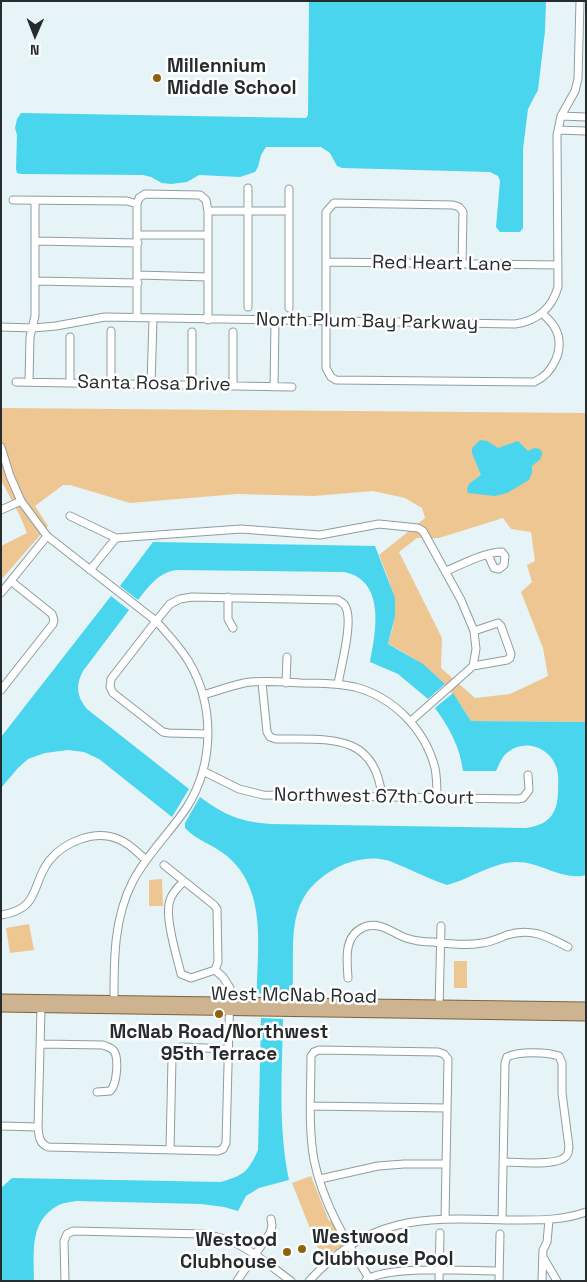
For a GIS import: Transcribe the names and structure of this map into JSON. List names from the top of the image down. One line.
{"streets":{"main road":["West McNab Road"],"street":["Red Heart Lane","North Plum Bay Parkway","Santa Rosa Drive","Northwest 67th Court"]},"places":["Millennium Middle School","McNab Road/Northwest 95th Terrace","Westwood Clubhouse Pool","Westood Clubhouse"],"north":"bottom"}
